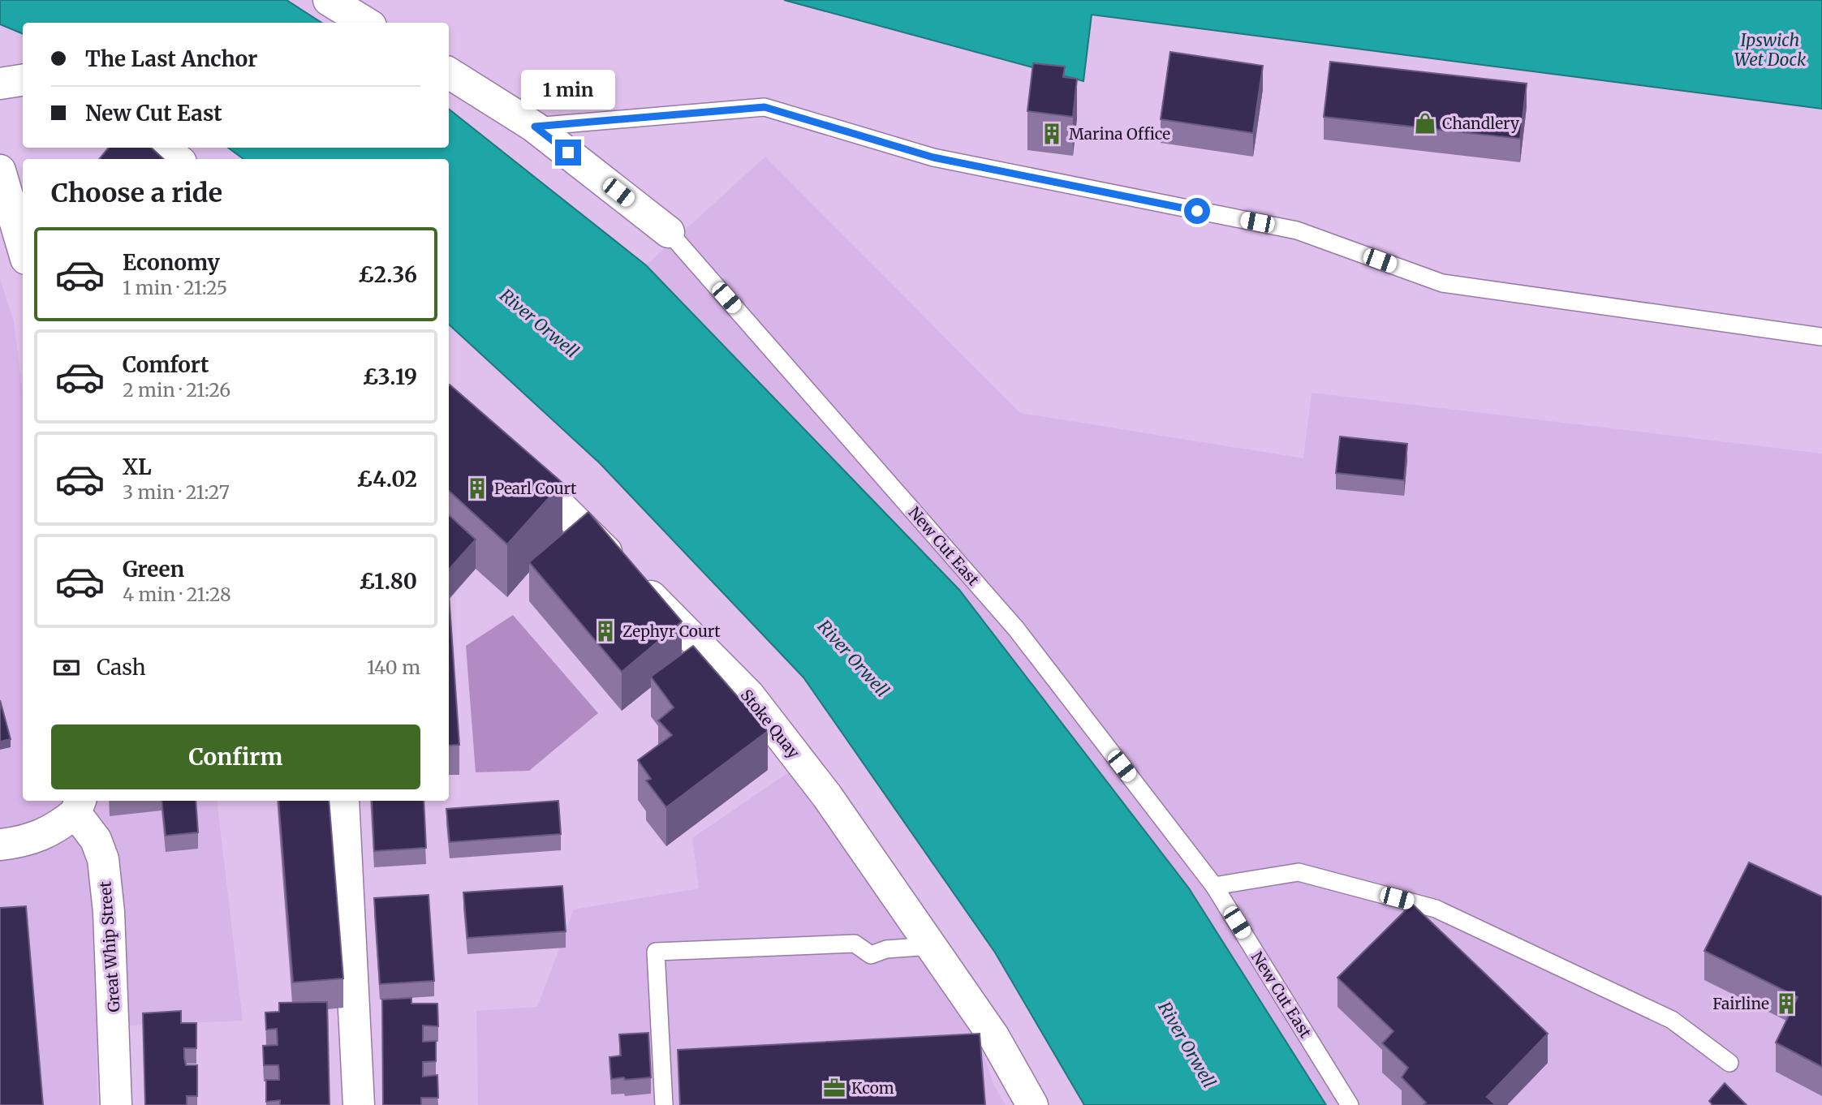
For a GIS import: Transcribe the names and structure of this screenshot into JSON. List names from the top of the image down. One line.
{"streets":{"street":["New Cut East","Stoke Quay","Great Whip Street"]},"water":["Ipswich Wet Dock","River Orwell"],"places":{"shop":["Chandlery"],"building":["Marina Office","Pearl Court","Zephyr Court","Fairline"],"office":["Kcom"]},"page":{"banner":["The Last Anchor","New Cut East"],"bubble":"1 min","heading":"Choose a ride","list":[{"name":"Economy","note":"1 min · 21:25","value":"£2.36"},{"name":"Comfort","note":"2 min · 21:26","value":"£3.19"},{"name":"XL","note":"3 min · 21:27","value":"£4.02"},{"name":"Green","note":"4 min · 21:28","value":"£1.80"}],"pay":["Cash","140 m"],"buttons":"Confirm"}}
